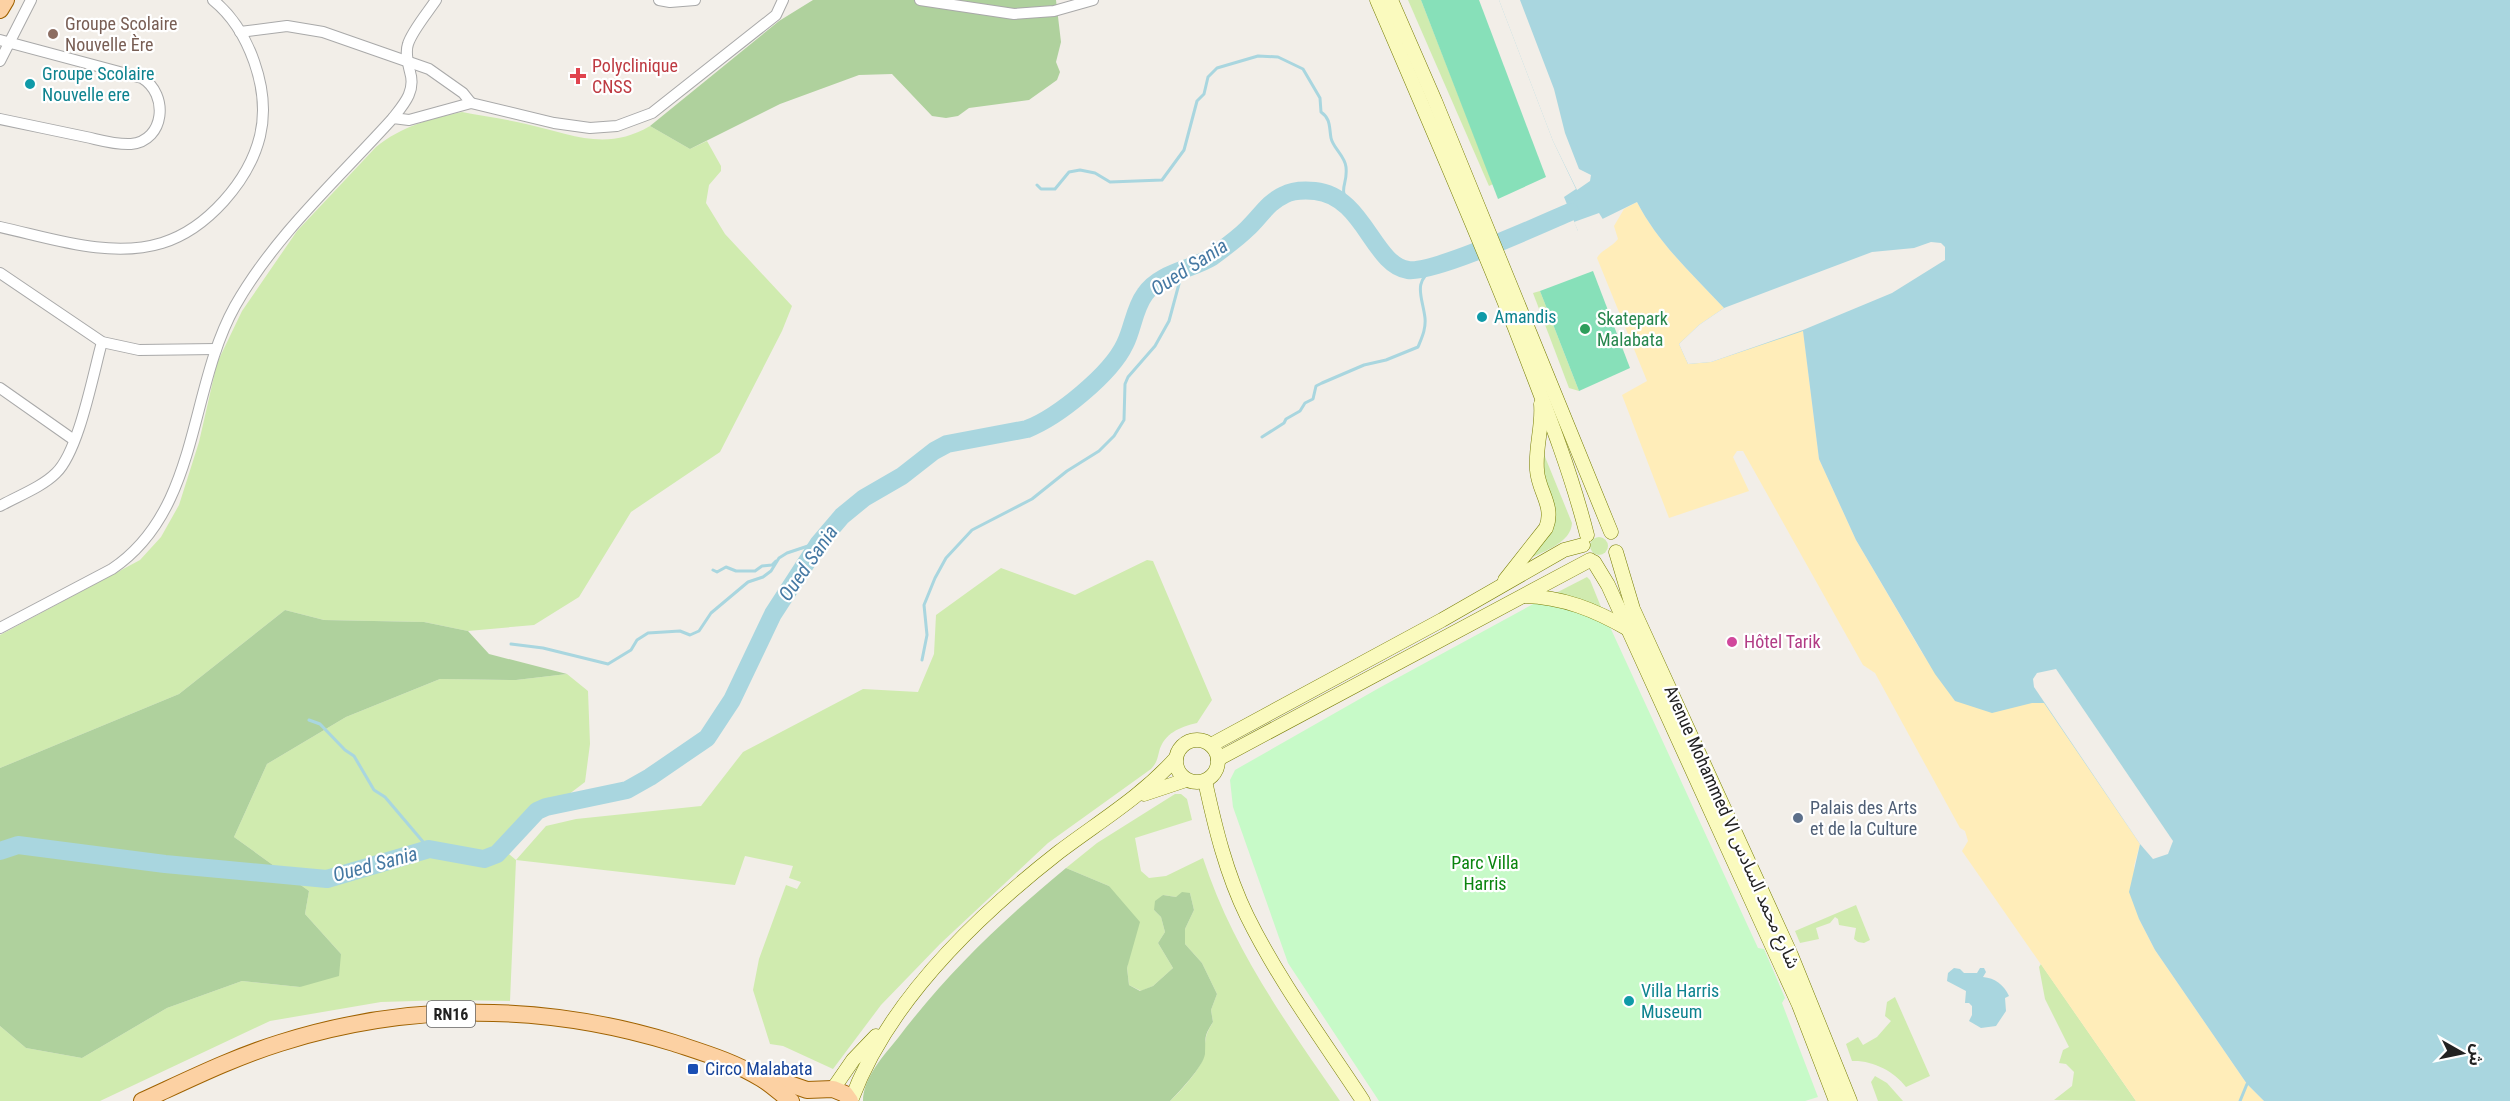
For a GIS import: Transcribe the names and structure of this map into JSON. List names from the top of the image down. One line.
{"streets":{"main road":["Avenue Mohammed VI شارع محمد السادس","RN16"]},"water":["Oued Sania"],"parks":["Parc Villa Harris"],"places":{"other":["Groupe Scolaire Nouvelle Ère","Groupe Scolaire Nouvelle ere","Amandis","Skatepark Malabata","Hôtel Tarik","Palais des Arts et de la Culture","Villa Harris Museum"],"health":["Polyclinique CNSS"],"transit":["Circo Malabata"]},"north":"right"}
